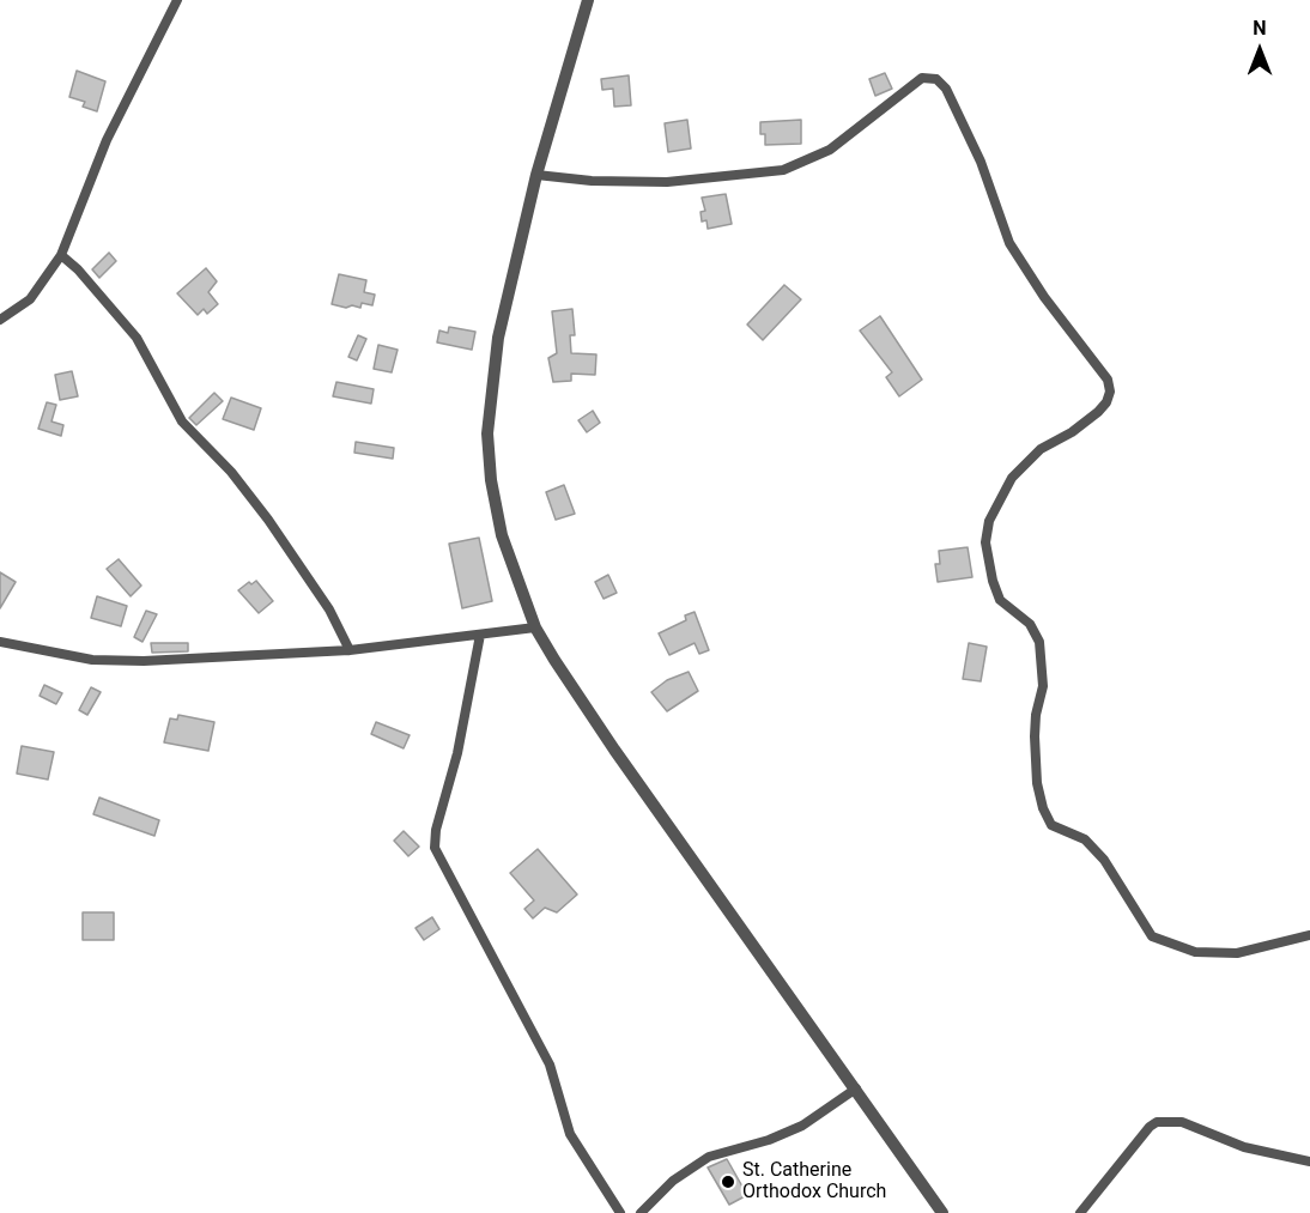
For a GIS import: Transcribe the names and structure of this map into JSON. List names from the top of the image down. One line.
{"places":["St. Catherine Orthodox Church"],"north":"top"}
